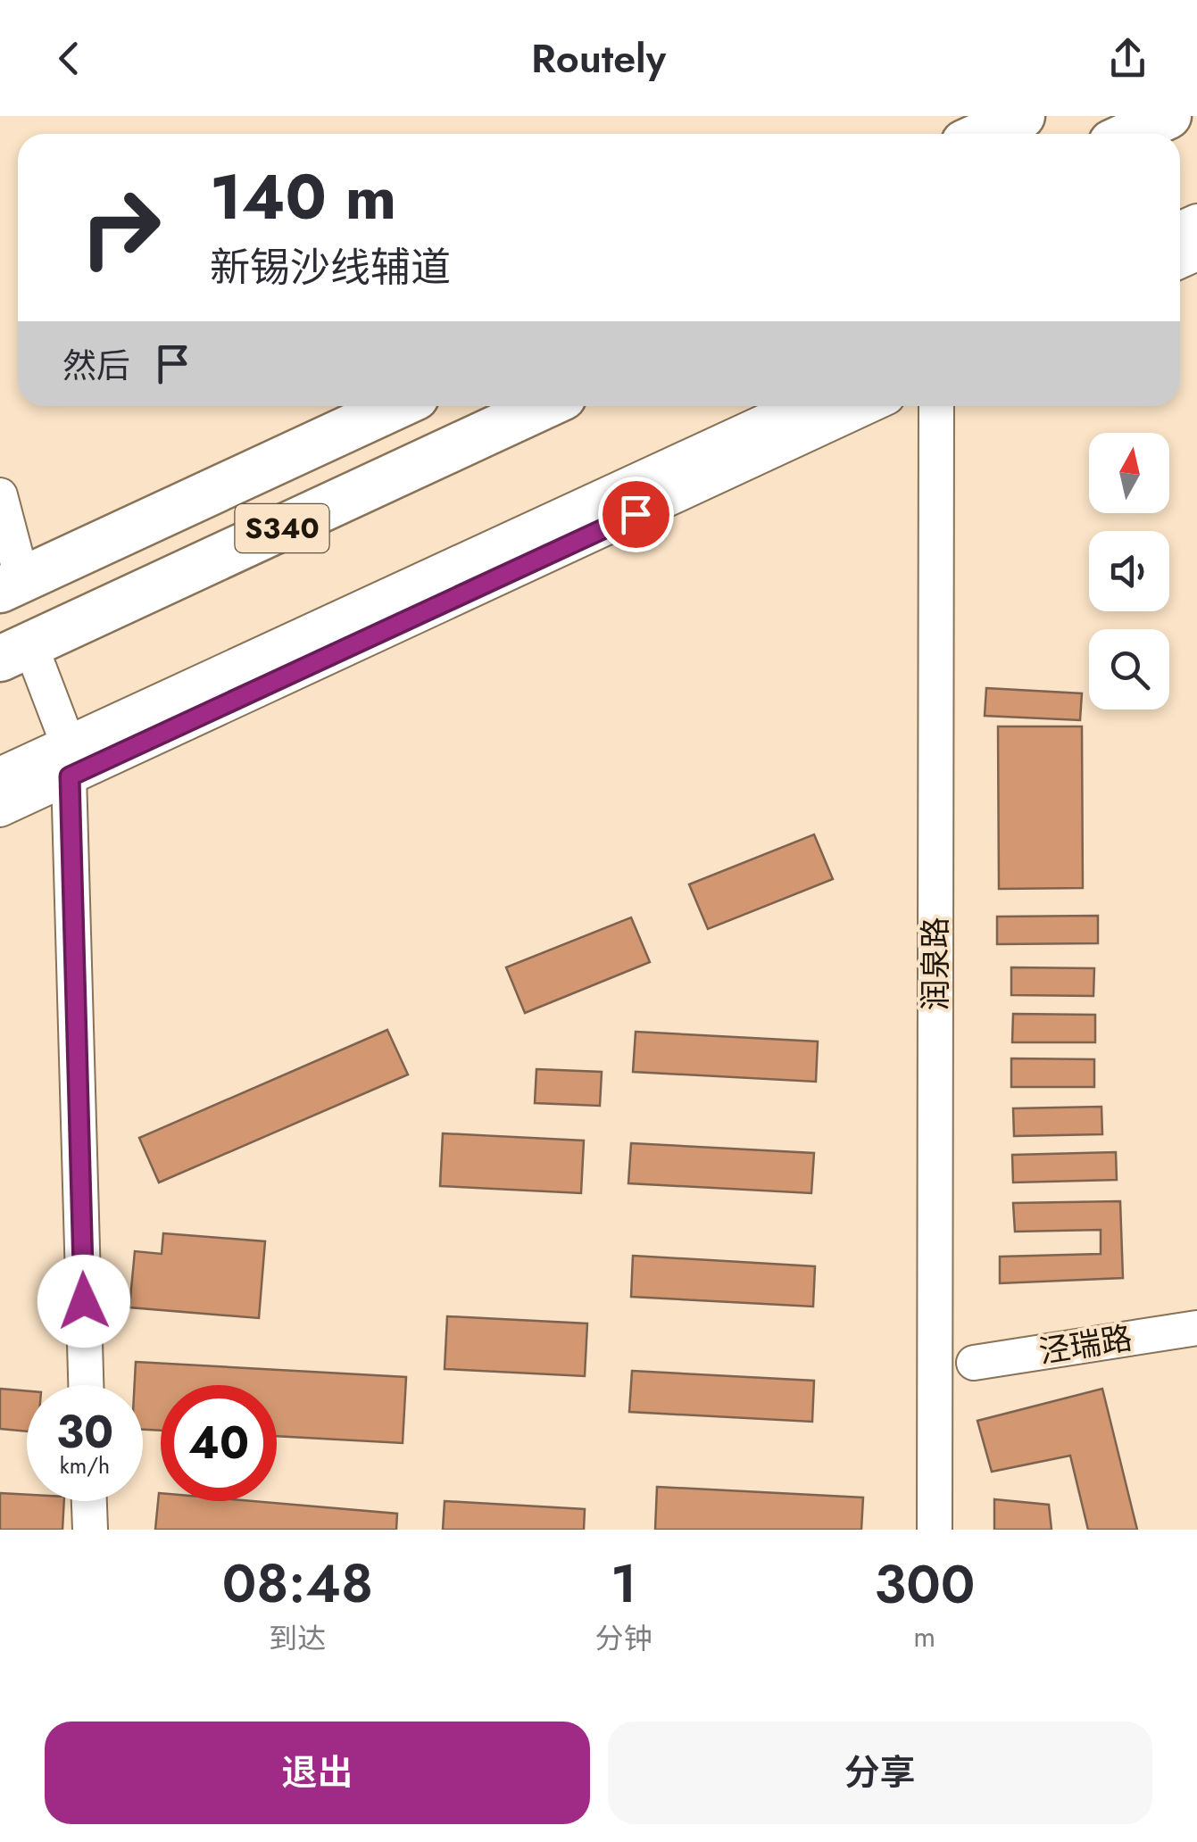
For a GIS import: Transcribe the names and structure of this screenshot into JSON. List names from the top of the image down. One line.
{"streets":{"main road":["S340"],"street":["润泉路","泾瑞路"]},"north":"top","page":{"header":"Routely","turn":["140 m","新锡沙线辅道"],"then":"然后","speed":"30 km/h","limit":"40","eta":["08:48","到达","1","分钟","300","m"],"buttons":["退出","分享"]}}
